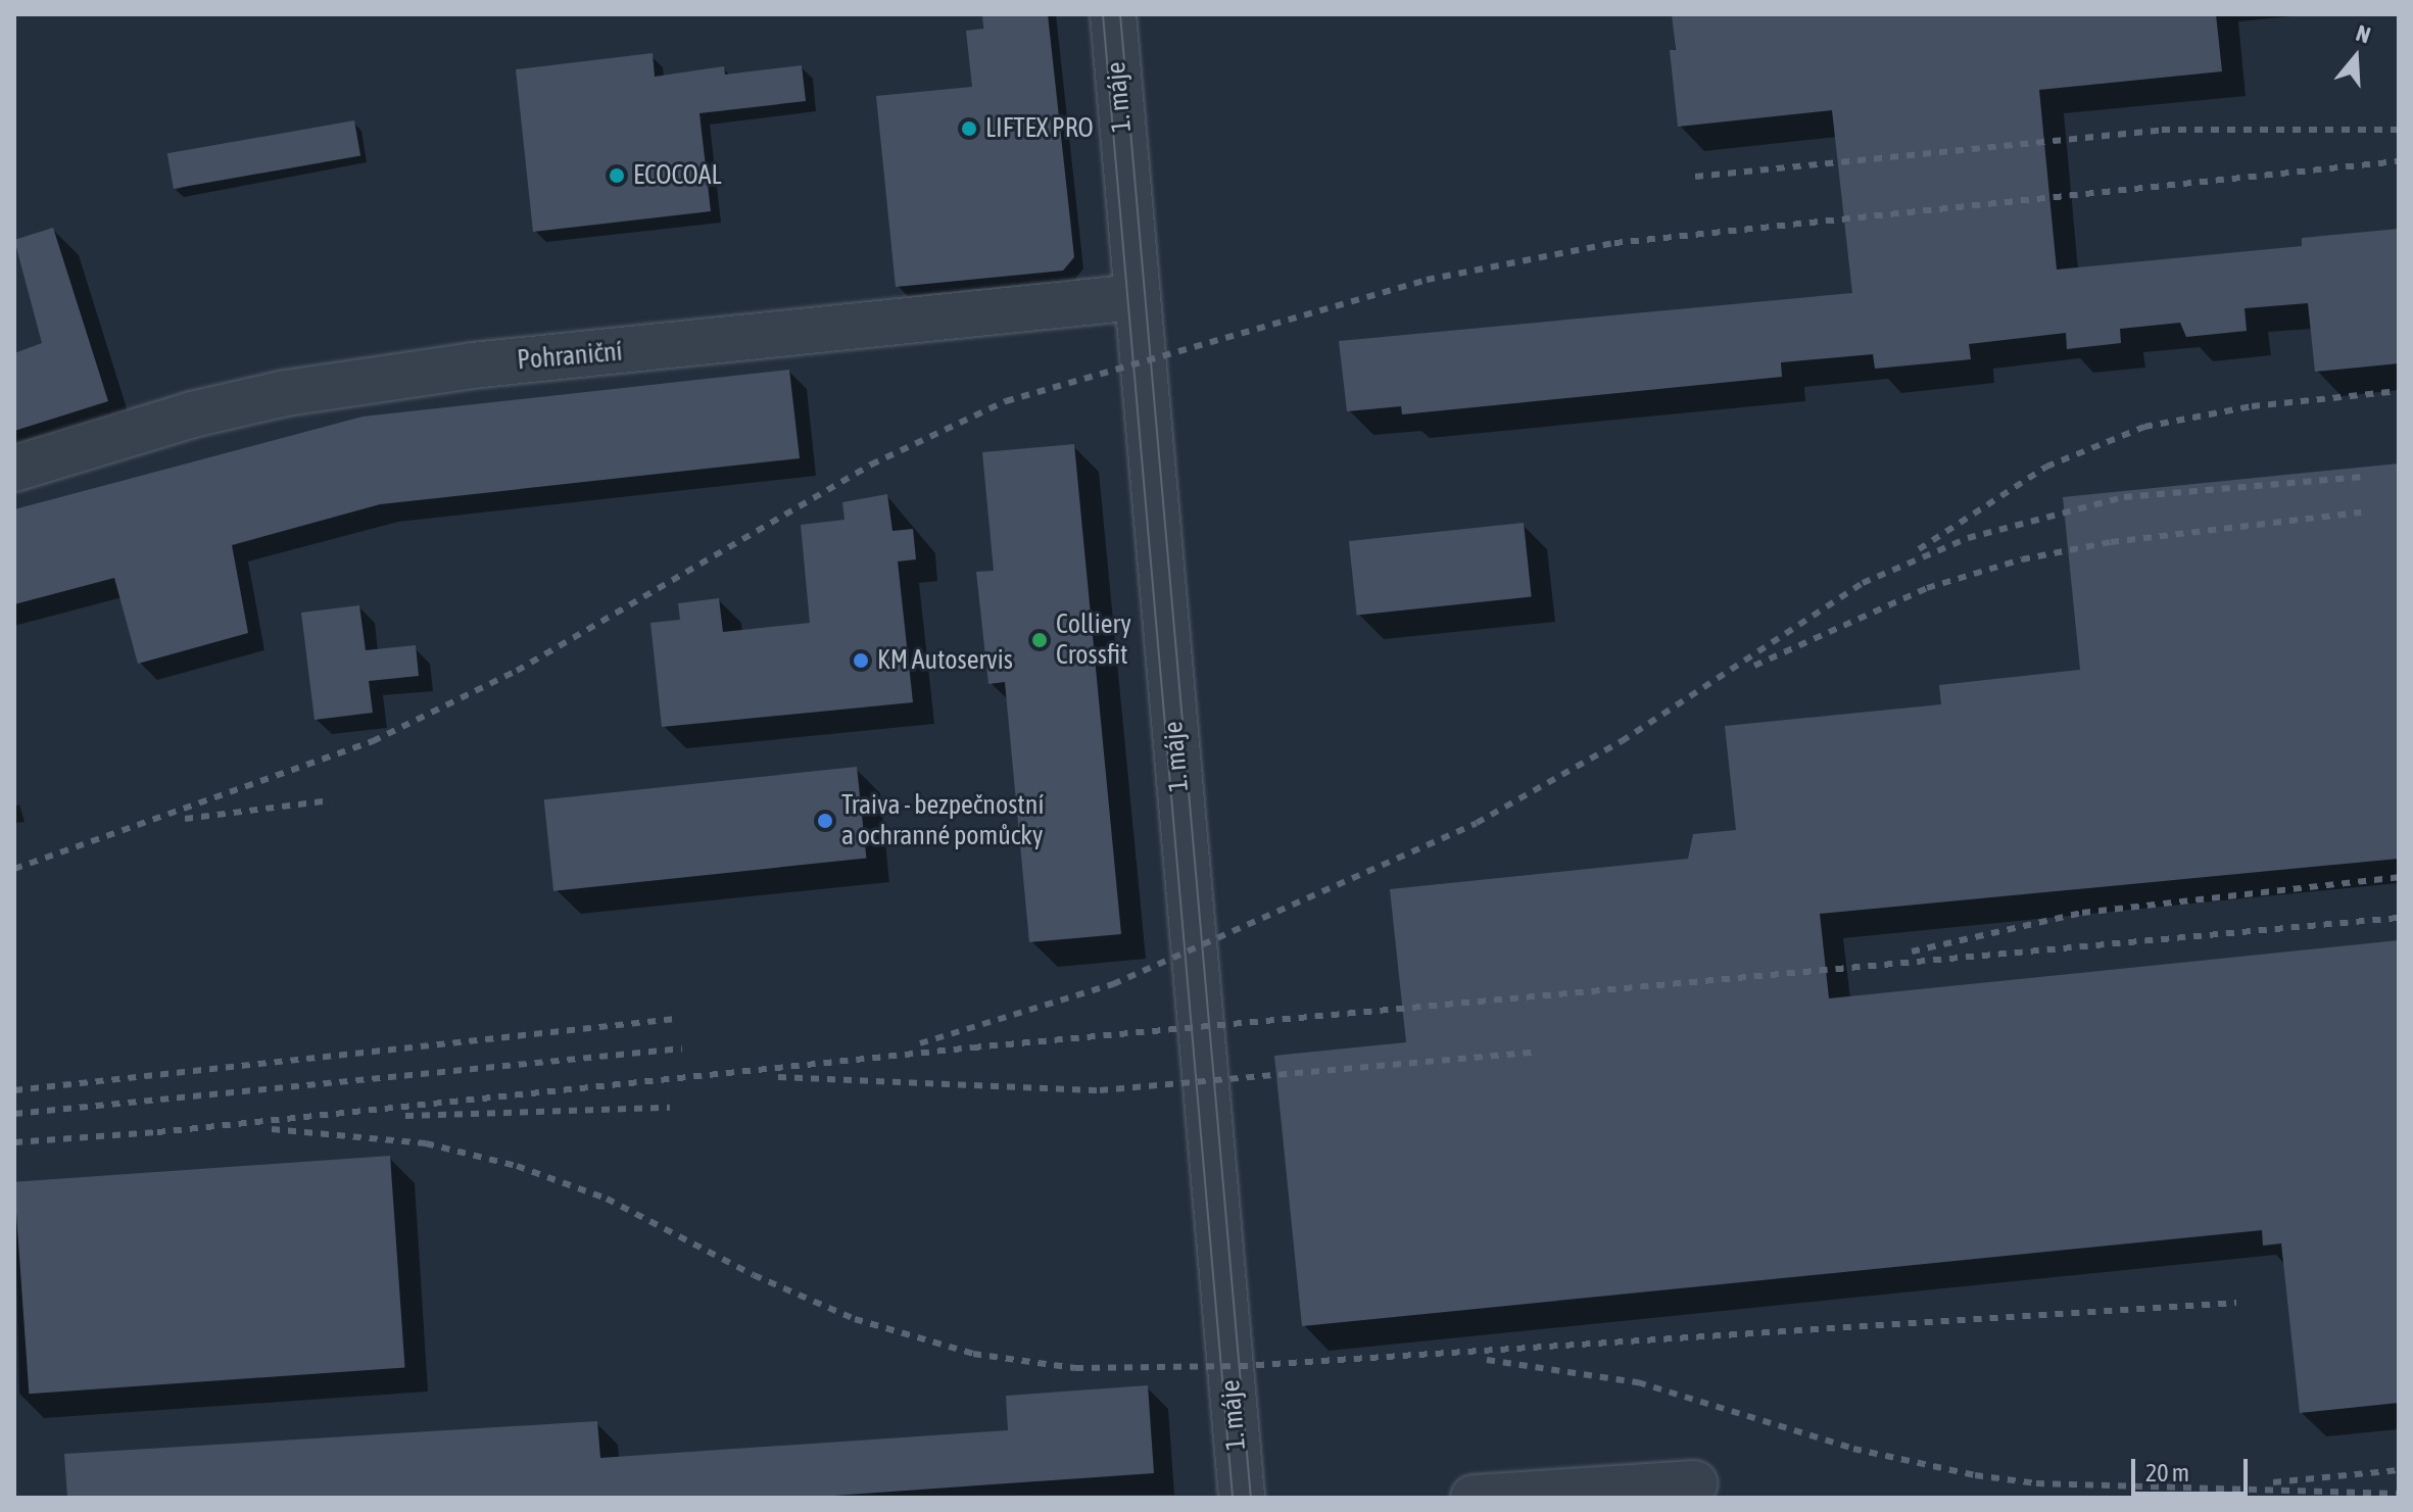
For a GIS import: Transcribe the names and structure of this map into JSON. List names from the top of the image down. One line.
{"streets":{"street":["1. máje","Pohraniční"]},"crossings":[["1. máje","Pohraniční"]],"places":["LIFTEX PRO","ECOCOAL","Colliery Crossfit","KM Autoservis","Traiva - bezpečnostní a ochranné pomůcky"],"scale_bar":"20 m","north":"top"}
